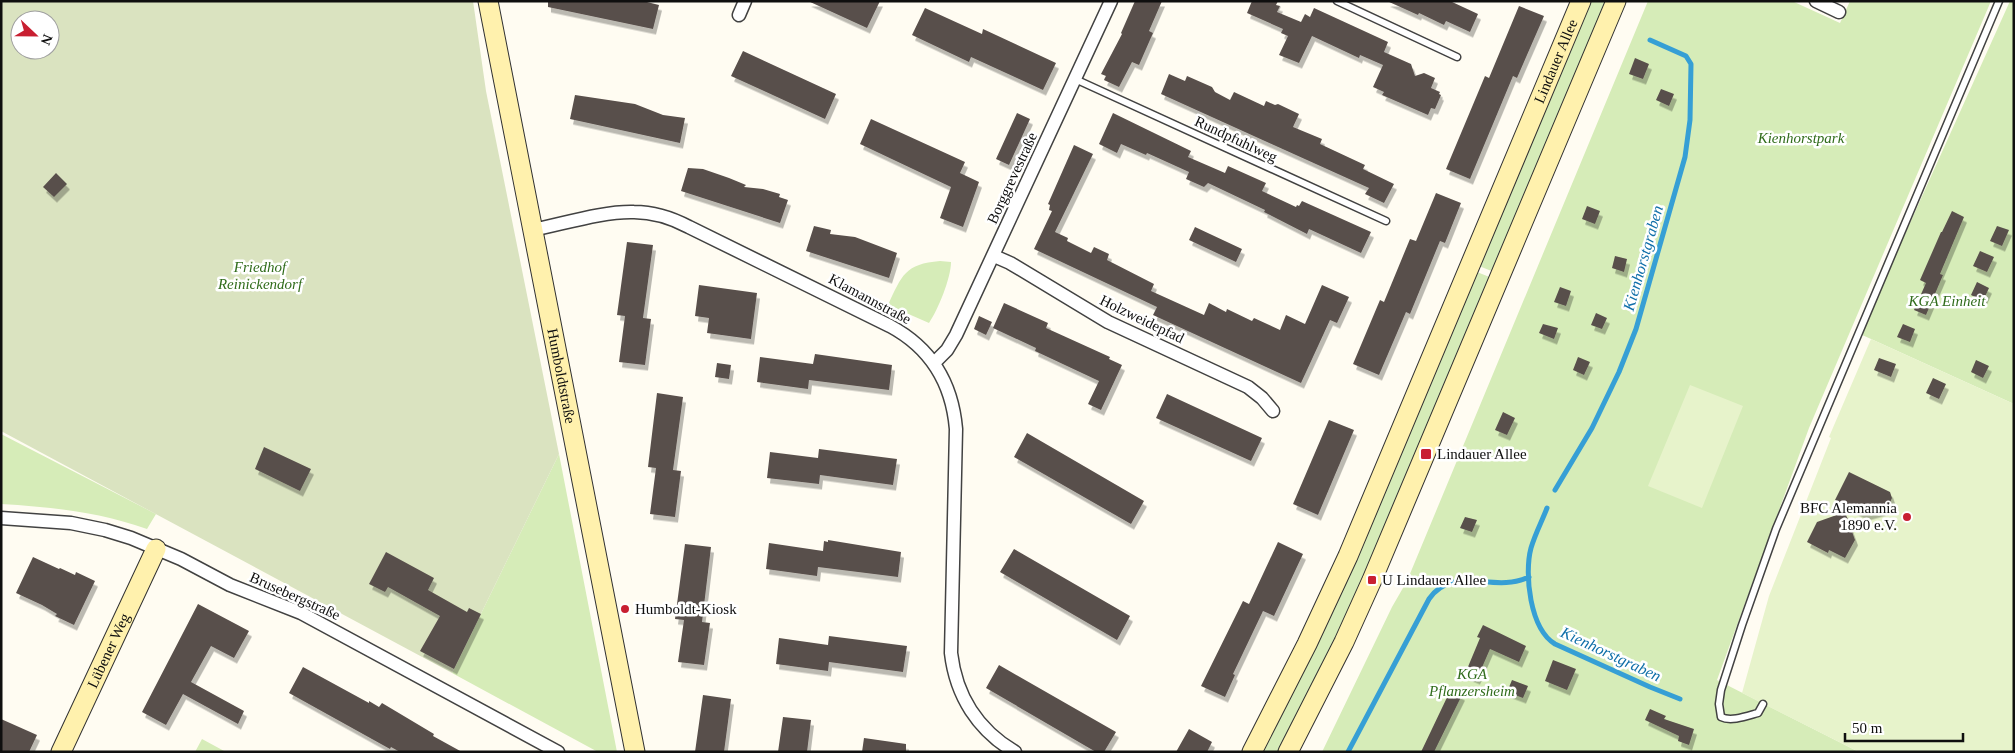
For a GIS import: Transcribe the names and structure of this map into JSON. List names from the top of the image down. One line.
{"streets":{"main road":["Lindauer Allee","Humboldtstraße","Lübener Weg"],"street":["Borggrevestraße","Klamannstraße","Holzweidepfad","Brusebergstraße"],"lane":["Rundpfuhlweg"]},"crossings":[["Rundpfuhlweg","Borggrevestraße"],["Borggrevestraße","Klamannstraße"],["Borggrevestraße","Holzweidepfad"],["Klamannstraße","Humboldtstraße"],["Brusebergstraße","Lübener Weg"]],"water":["Kienhorstgraben"],"parks":["Kienhorstpark","Friedhof Reinickendorf","KGA Einheit","KGA Pflanzersheim"],"places":{"transit":["Lindauer Allee","U Lindauer Allee"],"other":["BFC Alemannia 1890 e.V.","Humboldt-Kiosk"]},"scale_bar":"50 m","north":"right"}
